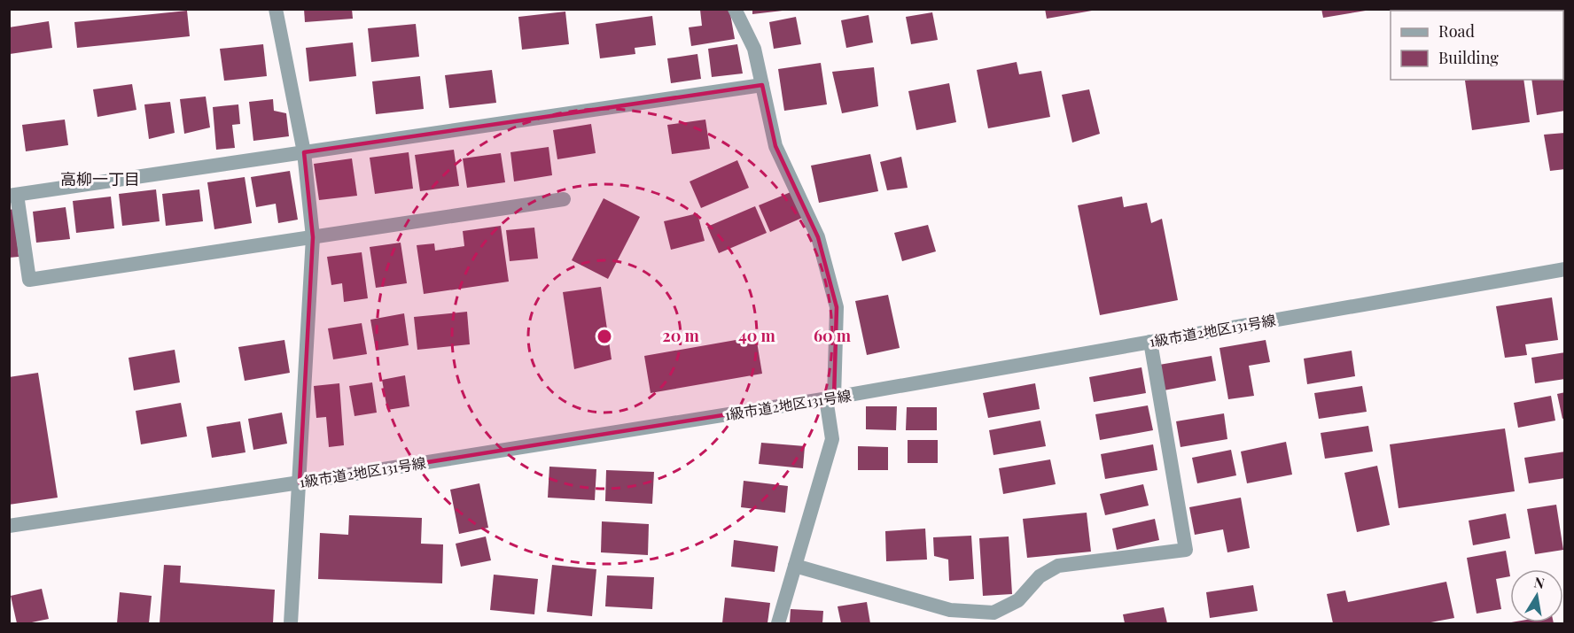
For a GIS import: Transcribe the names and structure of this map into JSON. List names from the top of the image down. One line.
{"streets":{"street":["1級市道2地区131号線"]},"districts":["高柳一丁目"],"legend":["Road","Building"],"north":"top","rings":["20 m","40 m","60 m"]}
